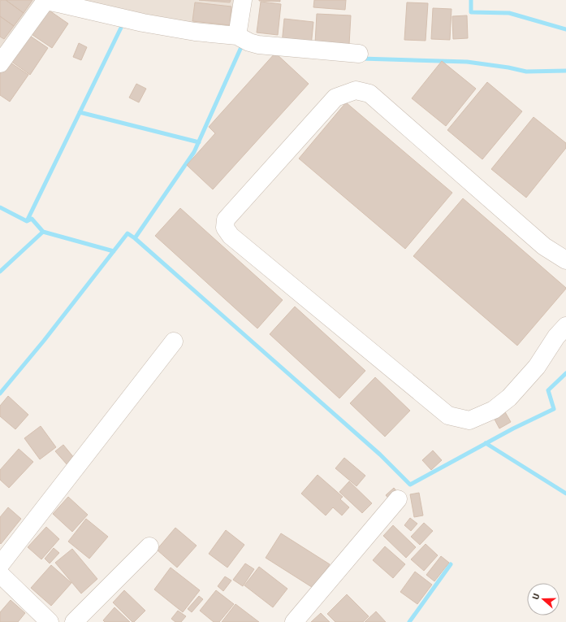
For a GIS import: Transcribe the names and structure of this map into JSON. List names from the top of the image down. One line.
{"north":"left"}
